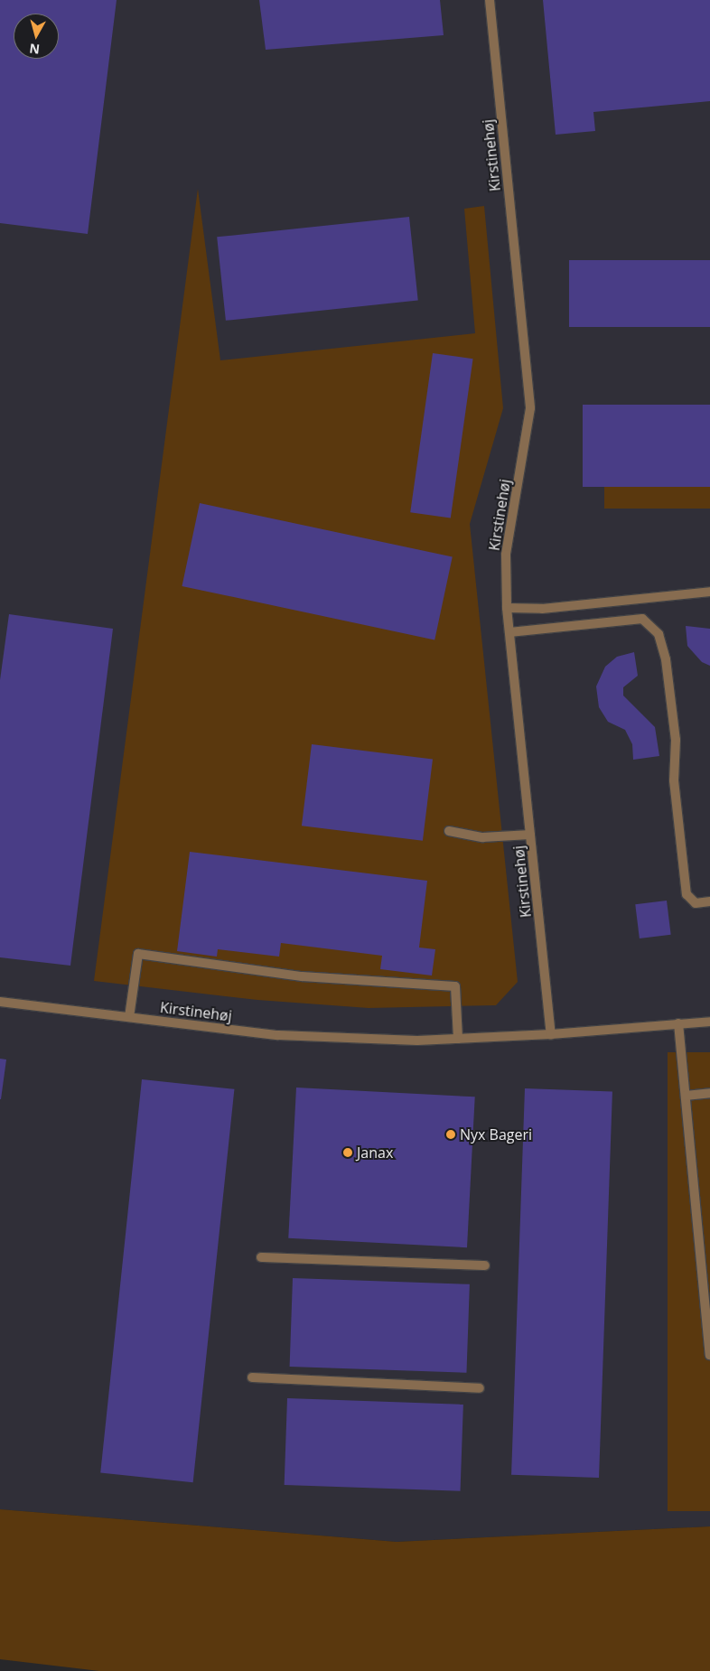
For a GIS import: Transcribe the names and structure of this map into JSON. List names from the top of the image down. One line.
{"streets":{"street":["Kirstinehøj"]},"places":["Nyx Bageri","Janax"],"north":"bottom"}
